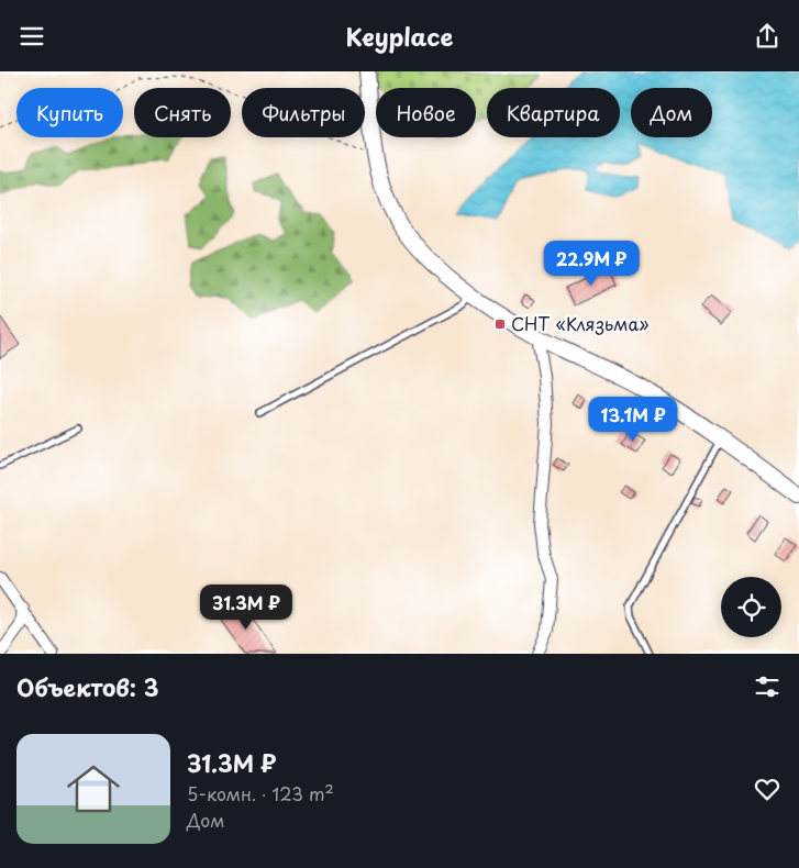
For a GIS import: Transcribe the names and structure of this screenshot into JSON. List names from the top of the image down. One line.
{"places":{"transit":["СНТ «Клязьма»"]},"page":{"header":"Keyplace","chip":["Купить","Снять","Фильтры","Новое","Квартира","Дом"],"price":["22.9M ₽","13.1M ₽","31.3M ₽"],"heading":"Объектов: 3","list":[{"name":"31.3M ₽","note":"5-комн. · 123 m² · Дом"}]}}
